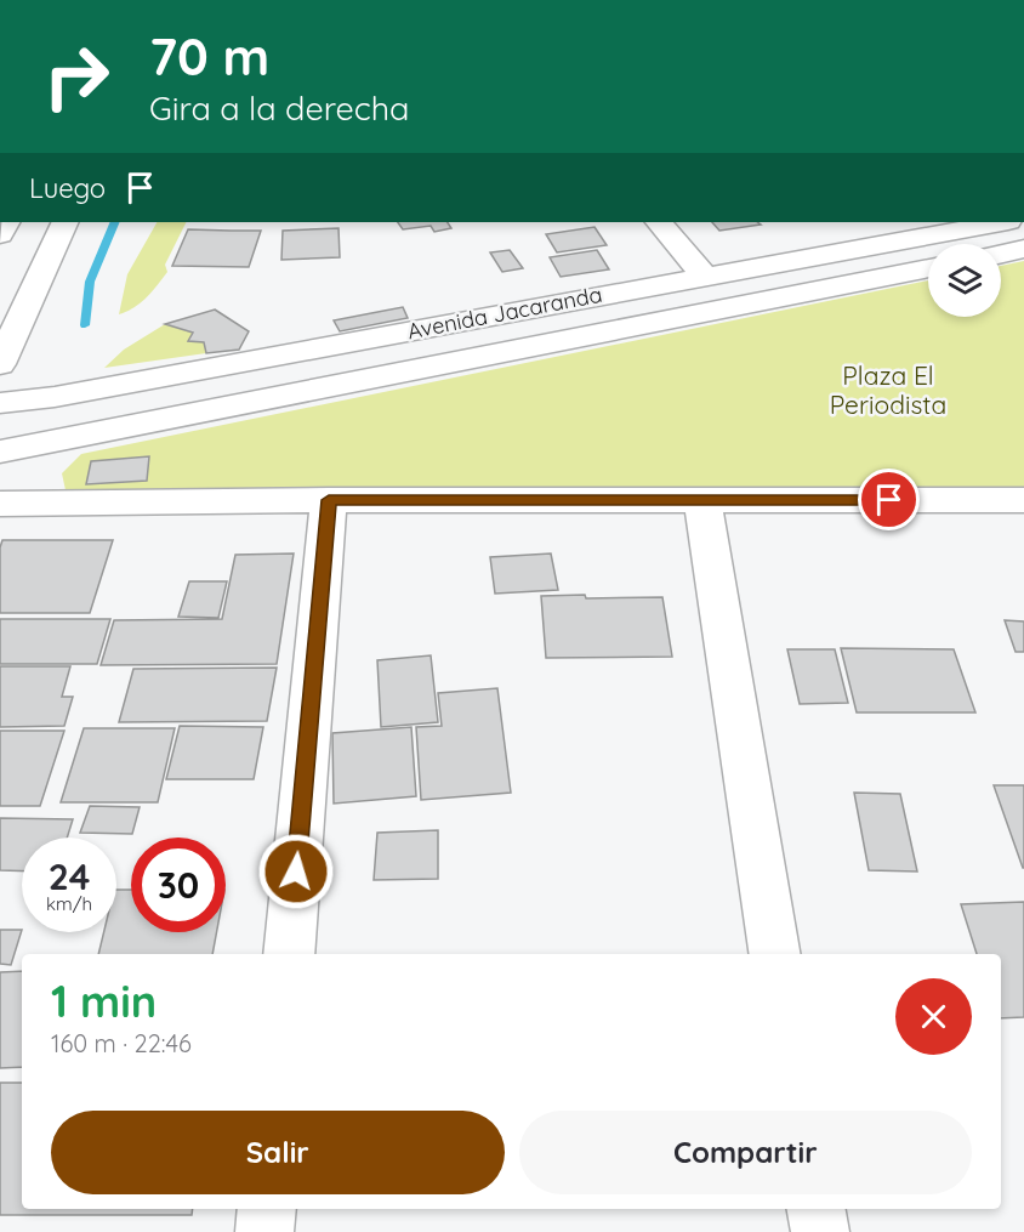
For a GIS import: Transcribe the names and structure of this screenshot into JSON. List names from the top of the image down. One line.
{"streets":{"street":["Avenida Jacaranda"]},"parks":["Plaza El Periodista"],"page":{"turn":["70 m","Gira a la derecha"],"then":"Luego","speed":"24 km/h","limit":"30","heading":["1 min","160 m · 22:46"],"buttons":["Salir","Compartir"]}}
